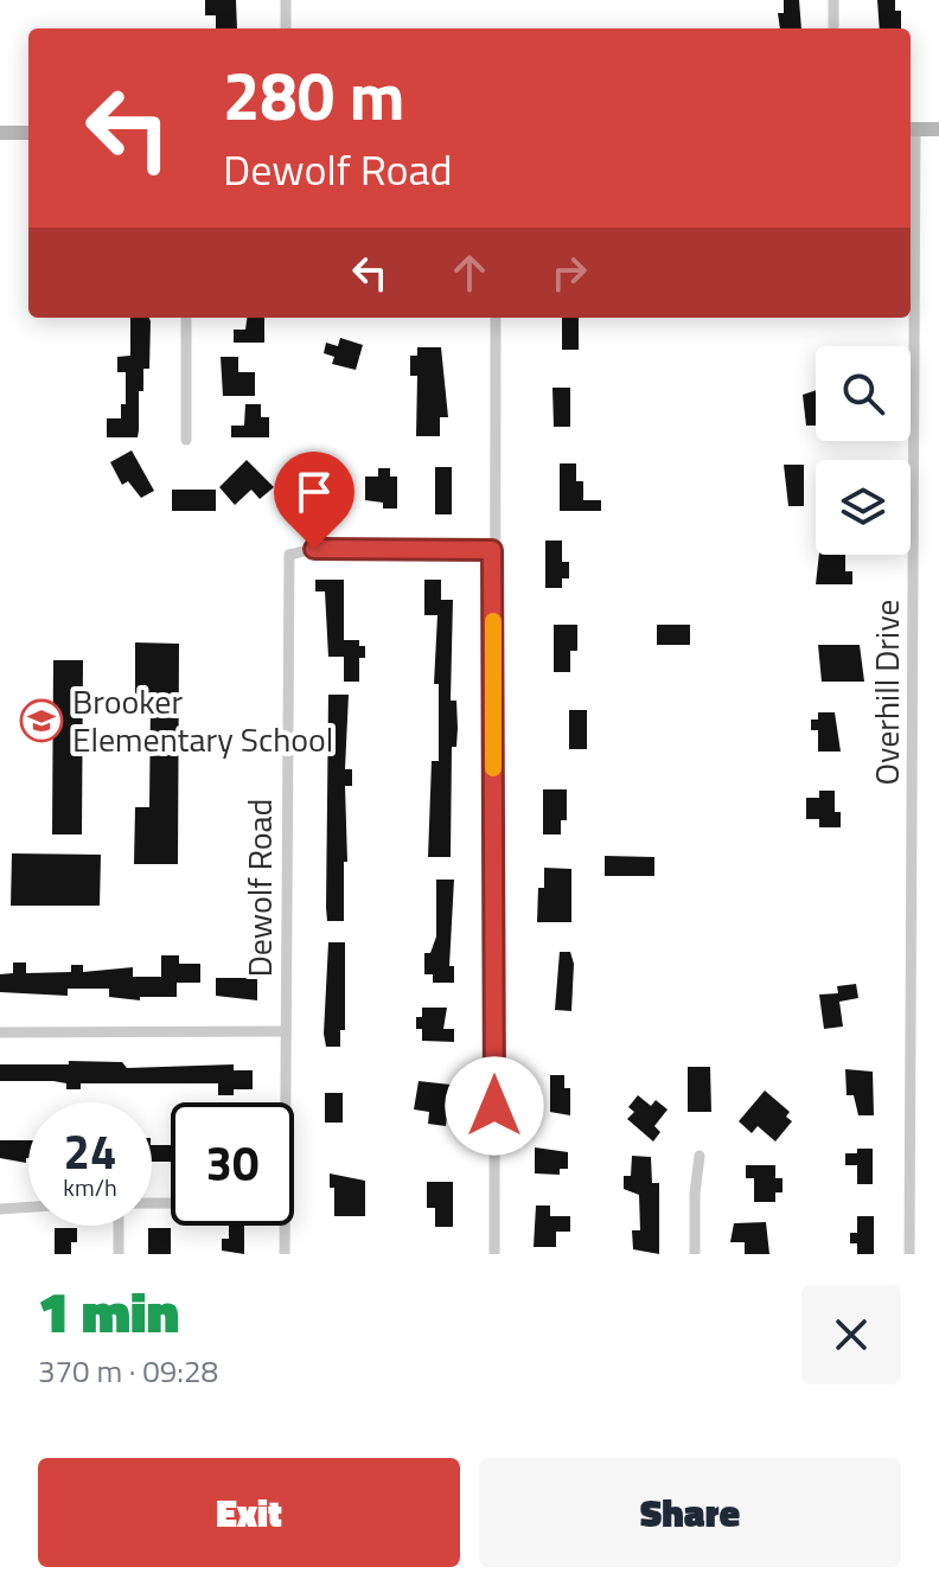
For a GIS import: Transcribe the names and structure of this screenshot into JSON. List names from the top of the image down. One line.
{"streets":{"street":["Overhill Drive","Dewolf Road"]},"places":{"school or university":["Brooker Elementary School"]},"page":{"turn":["280 m","Dewolf Road"],"speed":"24 km/h","limit":"30","heading":["1 min","370 m · 09:28"],"buttons":["Exit","Share"]}}
